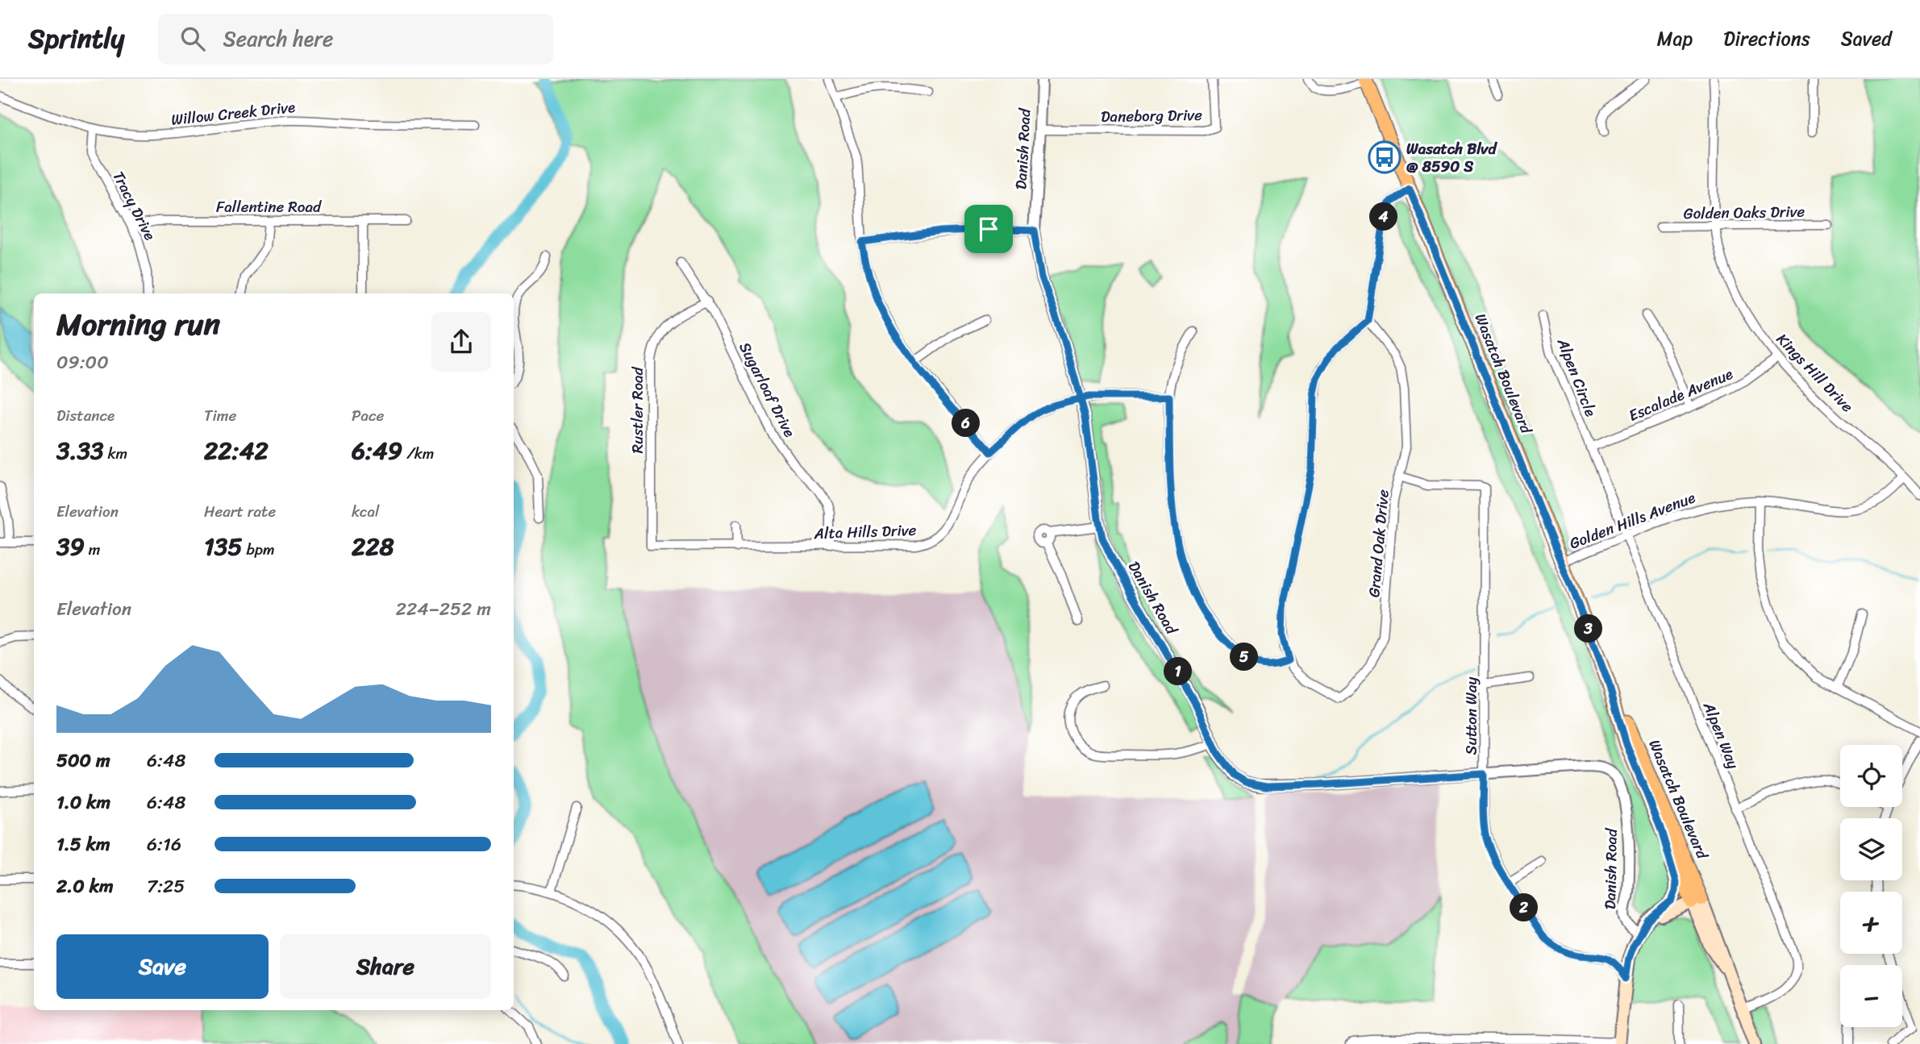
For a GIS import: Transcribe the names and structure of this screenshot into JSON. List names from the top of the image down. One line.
{"streets":{"main road":["Wasatch Boulevard"],"street":["Willow Creek Drive","Daneborg Drive","Danish Road","Tracy Drive","Fallentine Road","Golden Oaks Drive","Kings Hill Drive","Alpen Circle","Sugarloaf Drive","Escalade Avenue","Rustler Road","Golden Hills Avenue","Alta Hills Drive","Grand Oak Drive","Sutton Way","Alpen Way"]},"crossings":[["Willow Creek Drive","Tracy Drive"],["Daneborg Drive","Danish Road"],["Danish Road","Wasatch Boulevard"],["Danish Road","Alta Hills Drive"],["Danish Road","Sutton Way"],["Tracy Drive","Fallentine Road"],["Golden Oaks Drive","Kings Hill Drive"],["Kings Hill Drive","Escalade Avenue"],["Kings Hill Drive","Golden Hills Avenue"],["Wasatch Boulevard","Golden Hills Avenue"],["Wasatch Boulevard","Sutton Way"],["Alpen Circle","Escalade Avenue"],["Alpen Circle","Alpen Way"],["Sugarloaf Drive","Rustler Road"],["Sugarloaf Drive","Alta Hills Drive"],["Escalade Avenue","Alpen Way"],["Rustler Road","Alta Hills Drive"],["Golden Hills Avenue","Alpen Way"],["Grand Oak Drive","Sutton Way"]],"places":{"bus stop":["Wasatch Blvd @ 8590 S"]},"page":{"header":"Sprintly","search":"Search here","nav":["Map","Directions","Saved"],"pins":["4","6","3","5","1","2"],"heading":["Morning run","09:00"],"stats":[["Distance","3.33 km"],["Time","22:42"],["Pace","6:49 /km"],["Elevation","39 m"],["Heart rate","135 bpm"],["kcal","228"]],"chart":["Elevation","224–252 m"],"list":[{"name":"500 m","note":"6:48"},{"name":"1.0 km","note":"6:48"},{"name":"1.5 km","note":"6:16"},{"name":"2.0 km","note":"7:25"}],"map_buttons":["+","−"],"buttons":["Save","Share"]}}
